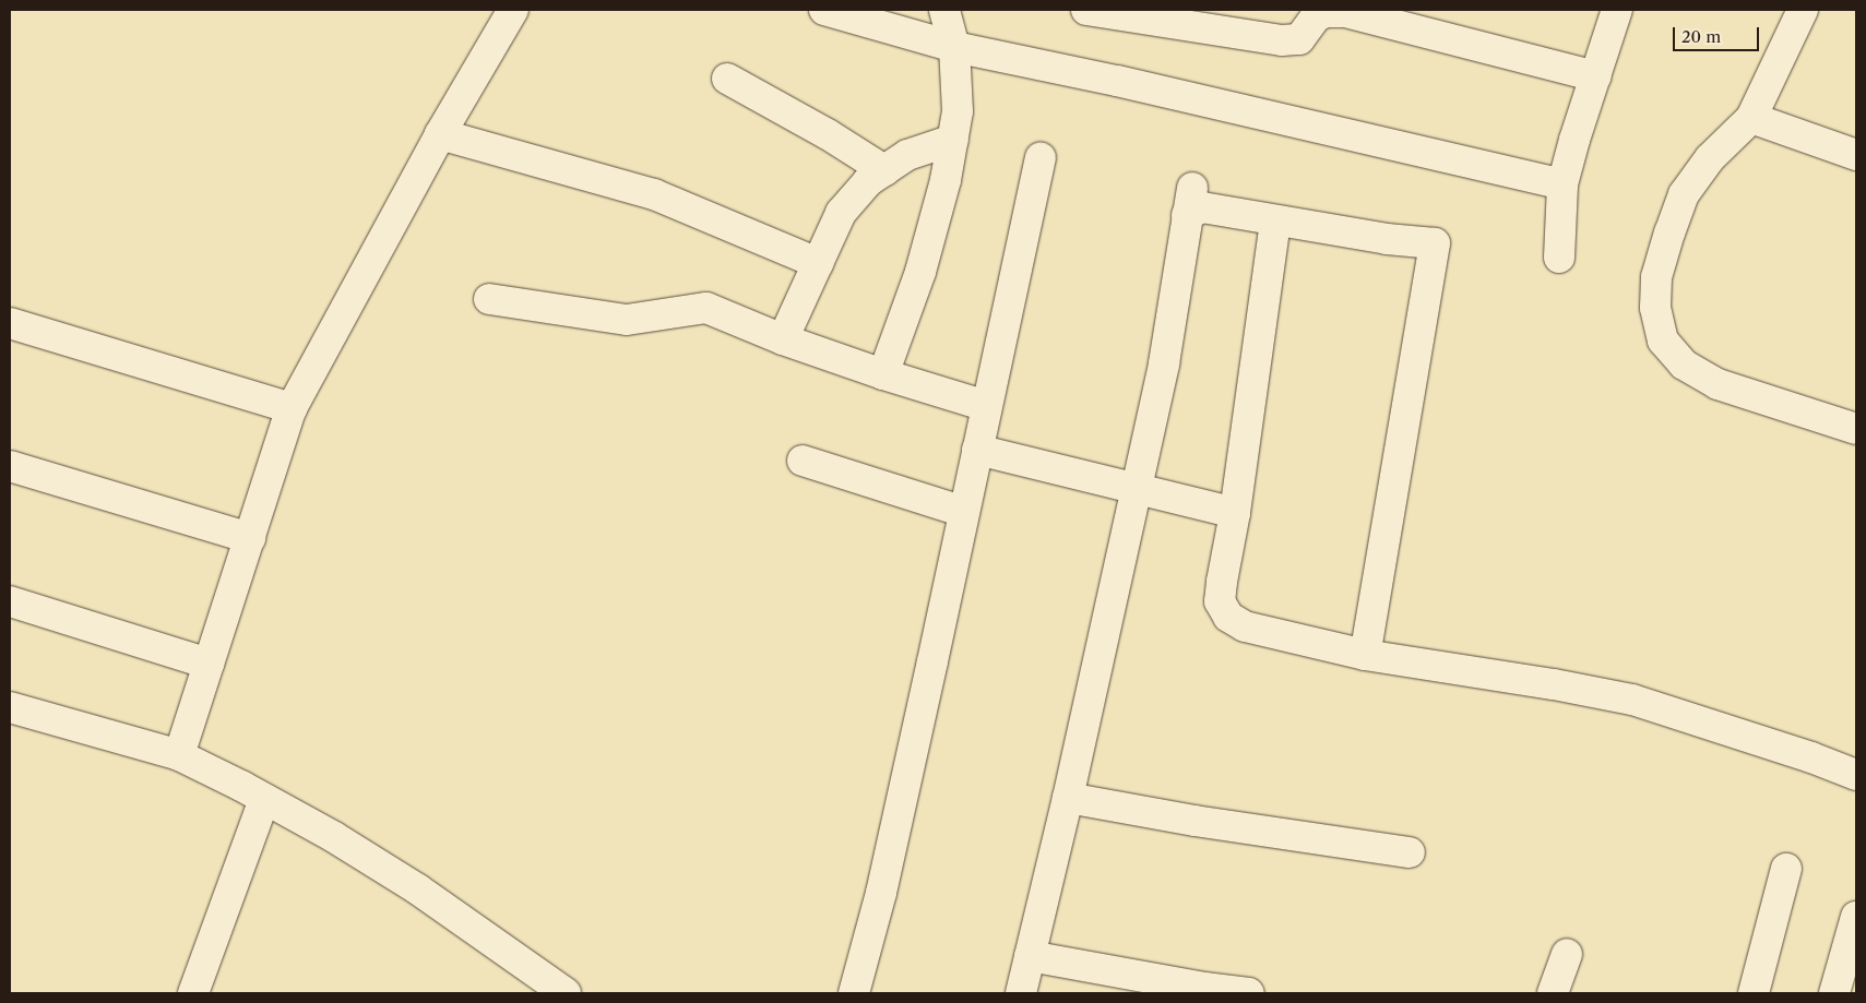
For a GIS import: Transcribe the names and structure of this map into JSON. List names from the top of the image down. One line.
{"scale_bar":"20 m"}
